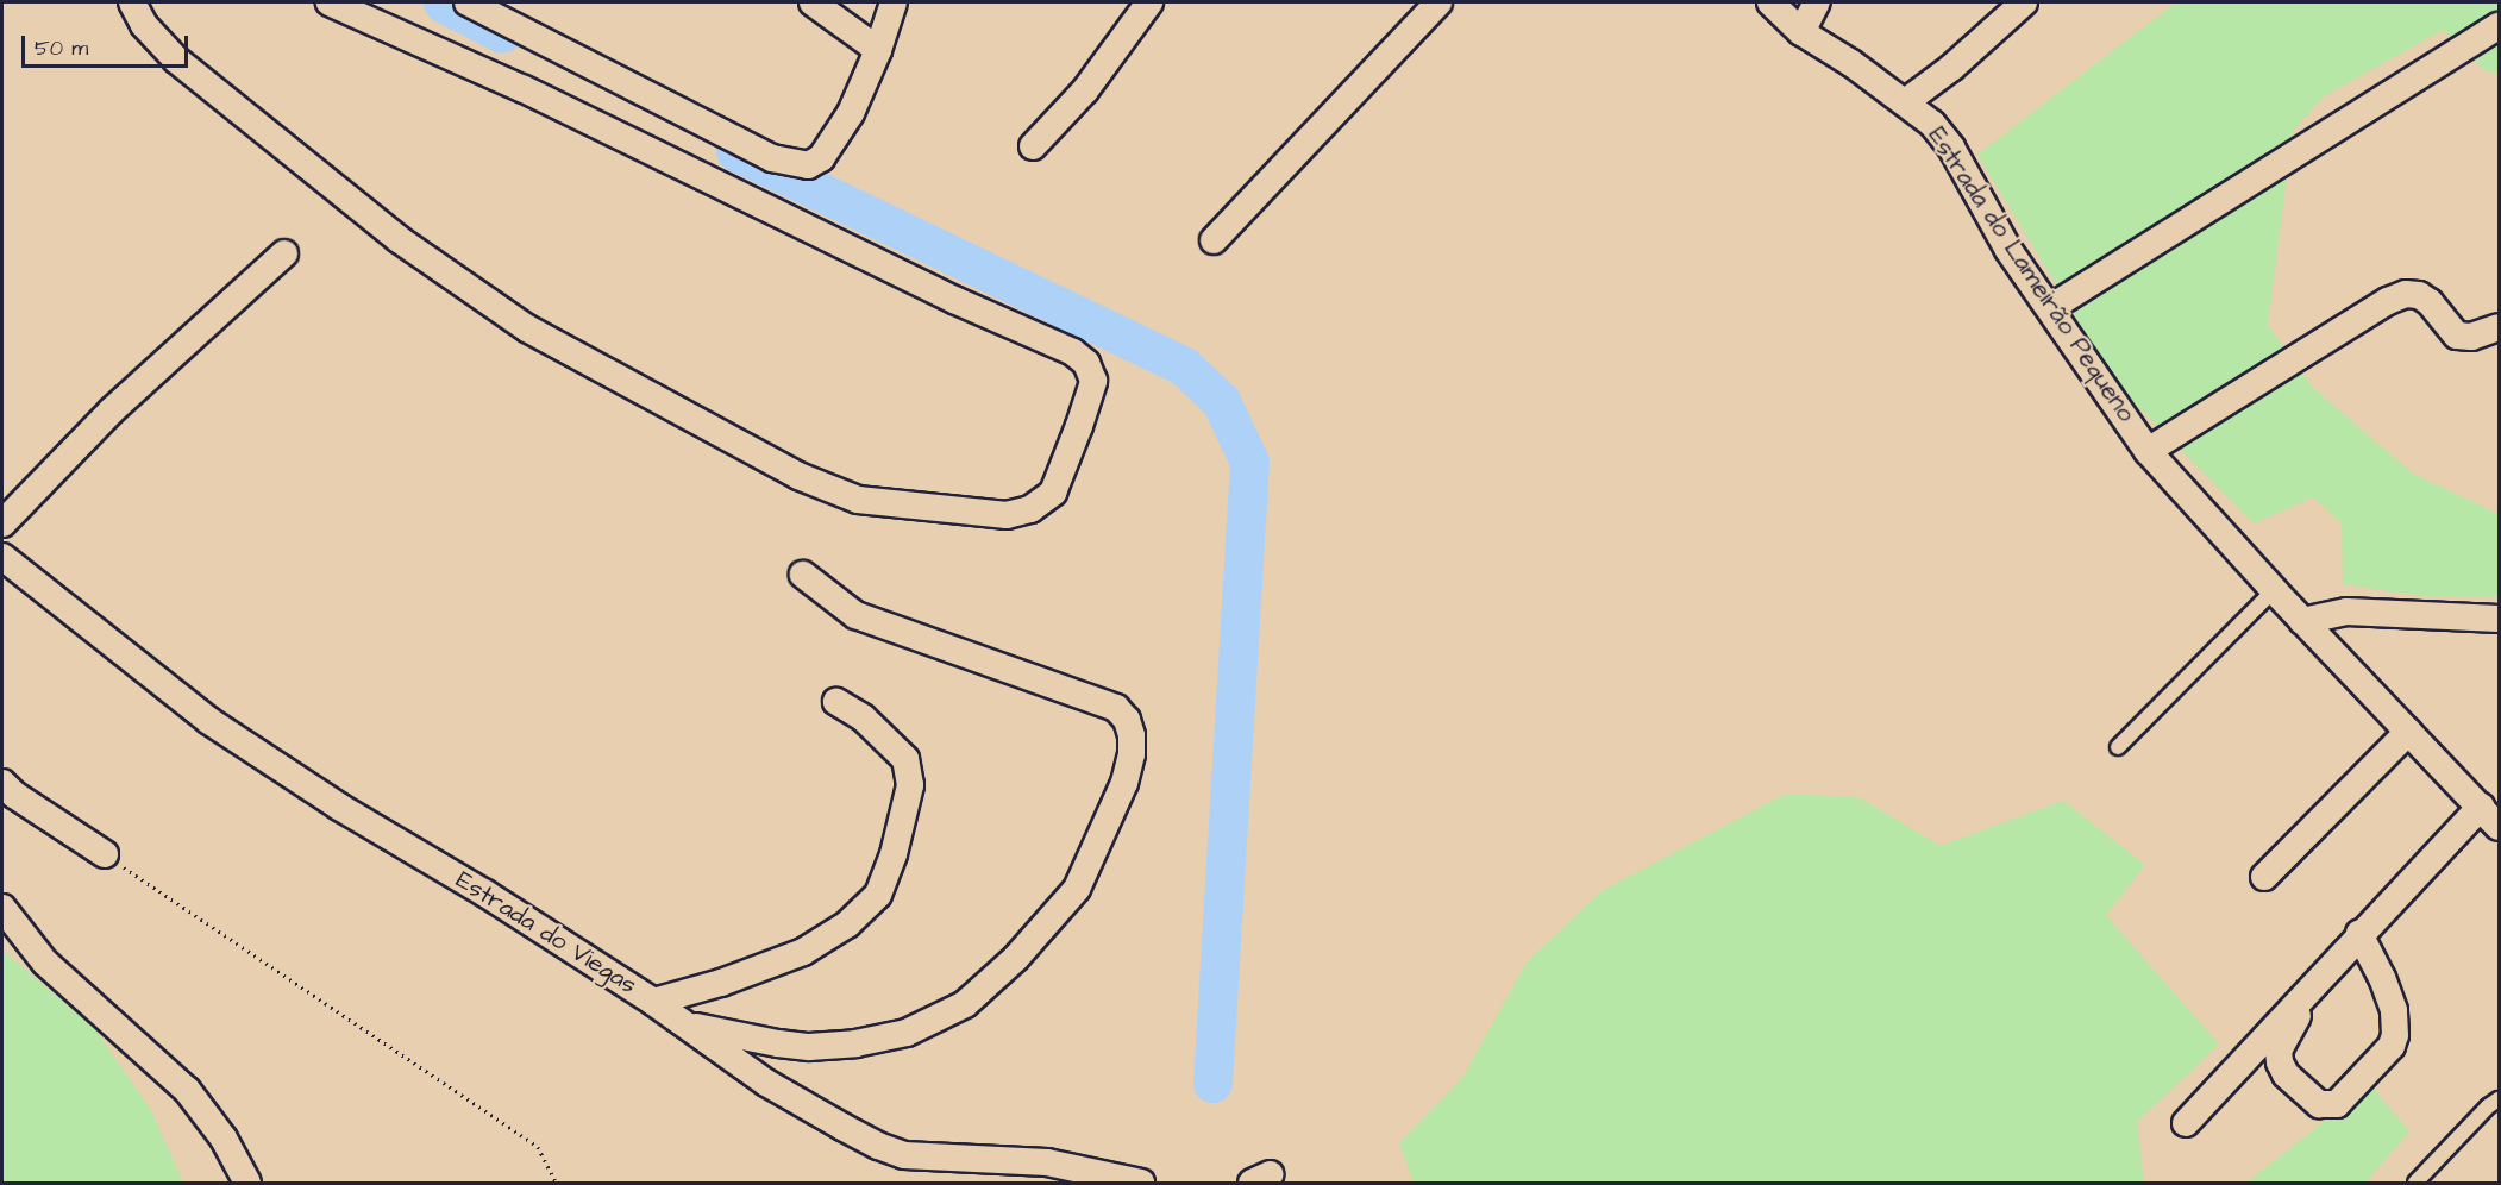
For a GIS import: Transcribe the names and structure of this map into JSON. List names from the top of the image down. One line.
{"streets":{"street":["Estrada do Lameirão Pequeno","Estrada do Viegas"]},"scale_bar":"50 m"}
